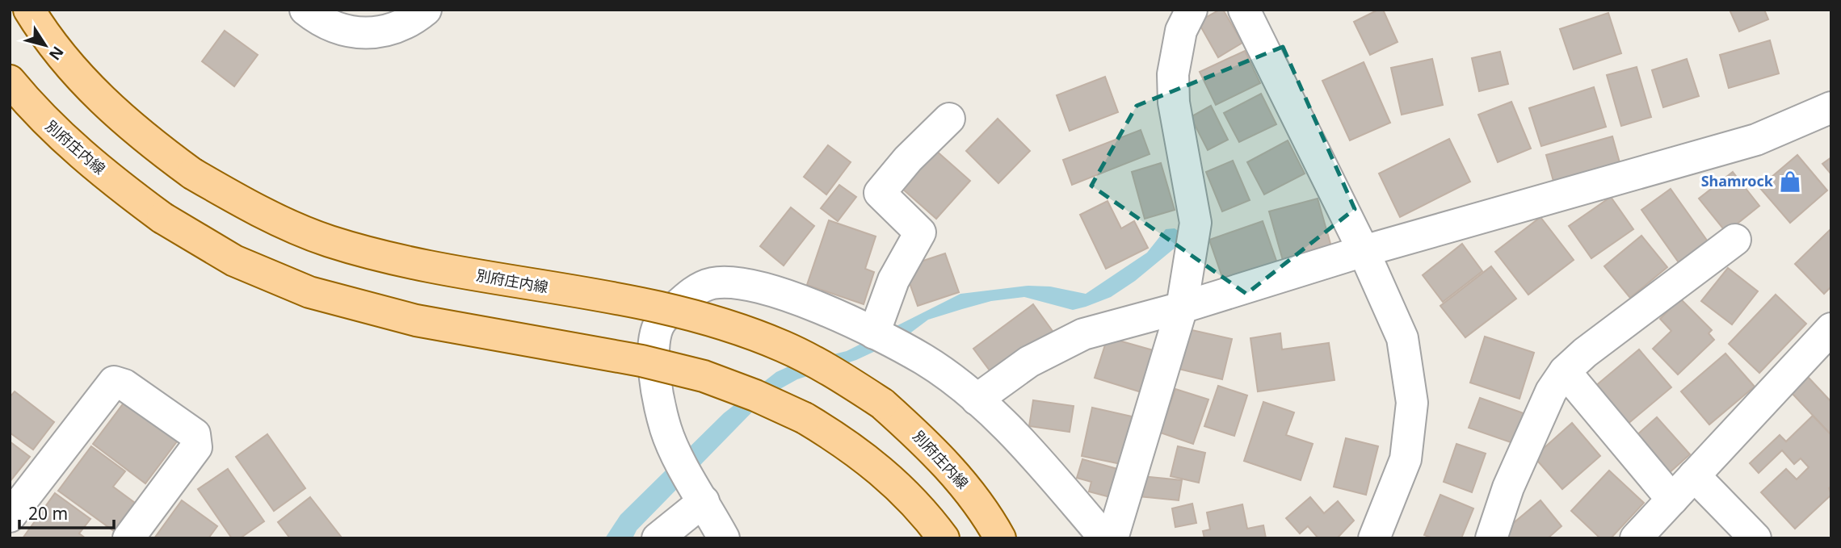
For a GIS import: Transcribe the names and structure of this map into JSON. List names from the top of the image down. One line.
{"streets":{"main road":["別府庄内線"]},"places":{"shop":["Shamrock"]},"scale_bar":"20 m","north":"bottom right"}
